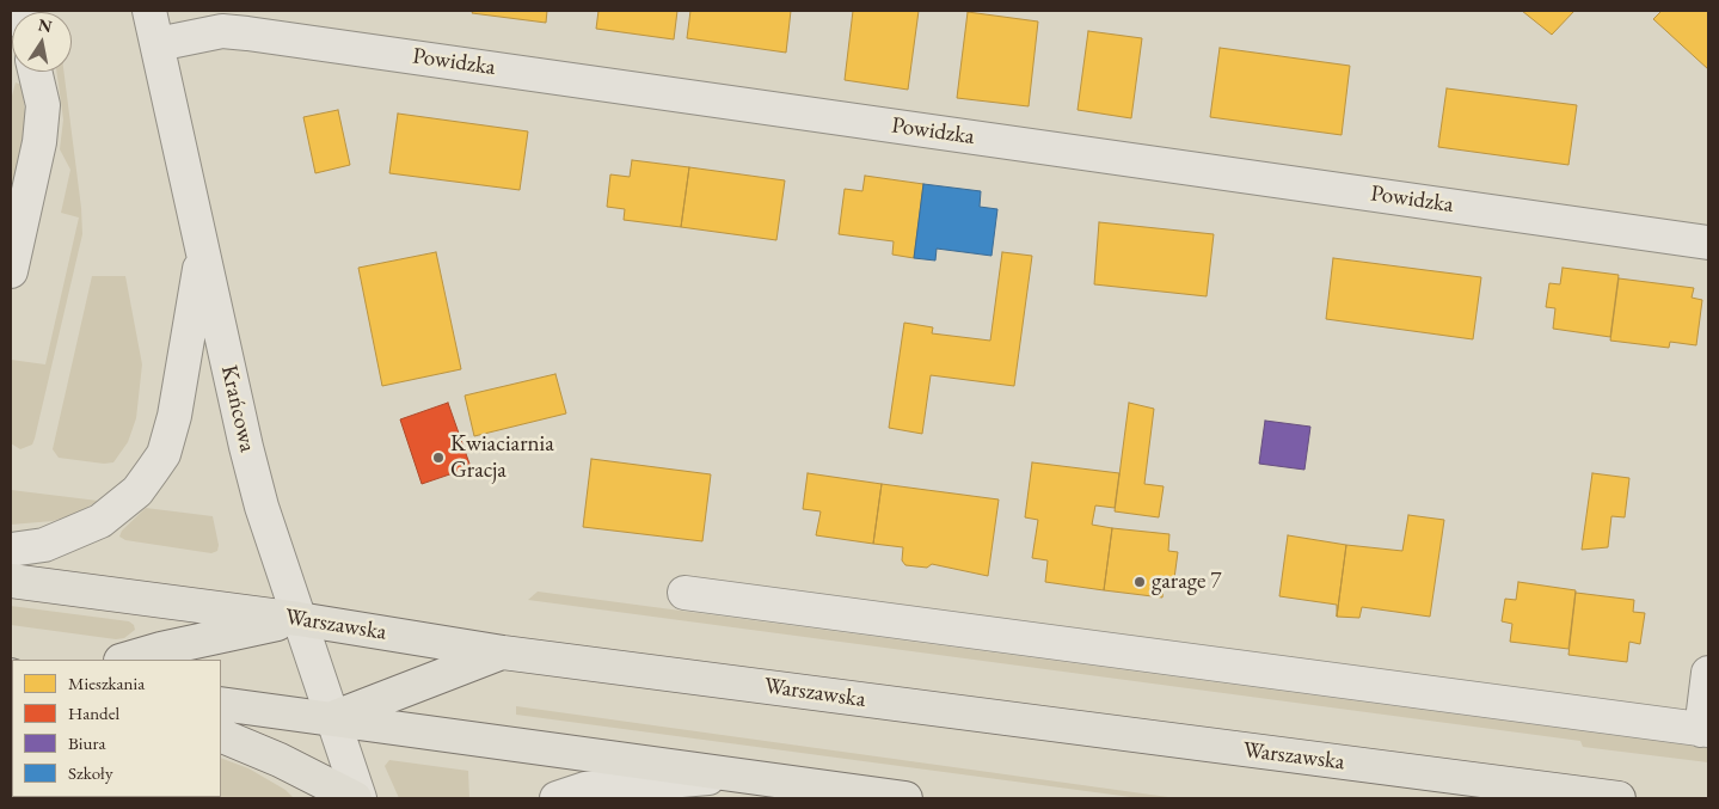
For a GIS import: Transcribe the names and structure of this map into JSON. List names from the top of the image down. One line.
{"streets":{"main road":["Warszawska"],"street":["Powidzka","Krańcowa"]},"crossings":[["Powidzka","Krańcowa"],["Krańcowa","Warszawska"]],"places":["Kwiaciarnia Gracja","garage 7"],"legend":["Mieszkania","Handel","Biura","Szkoły"],"north":"top"}
